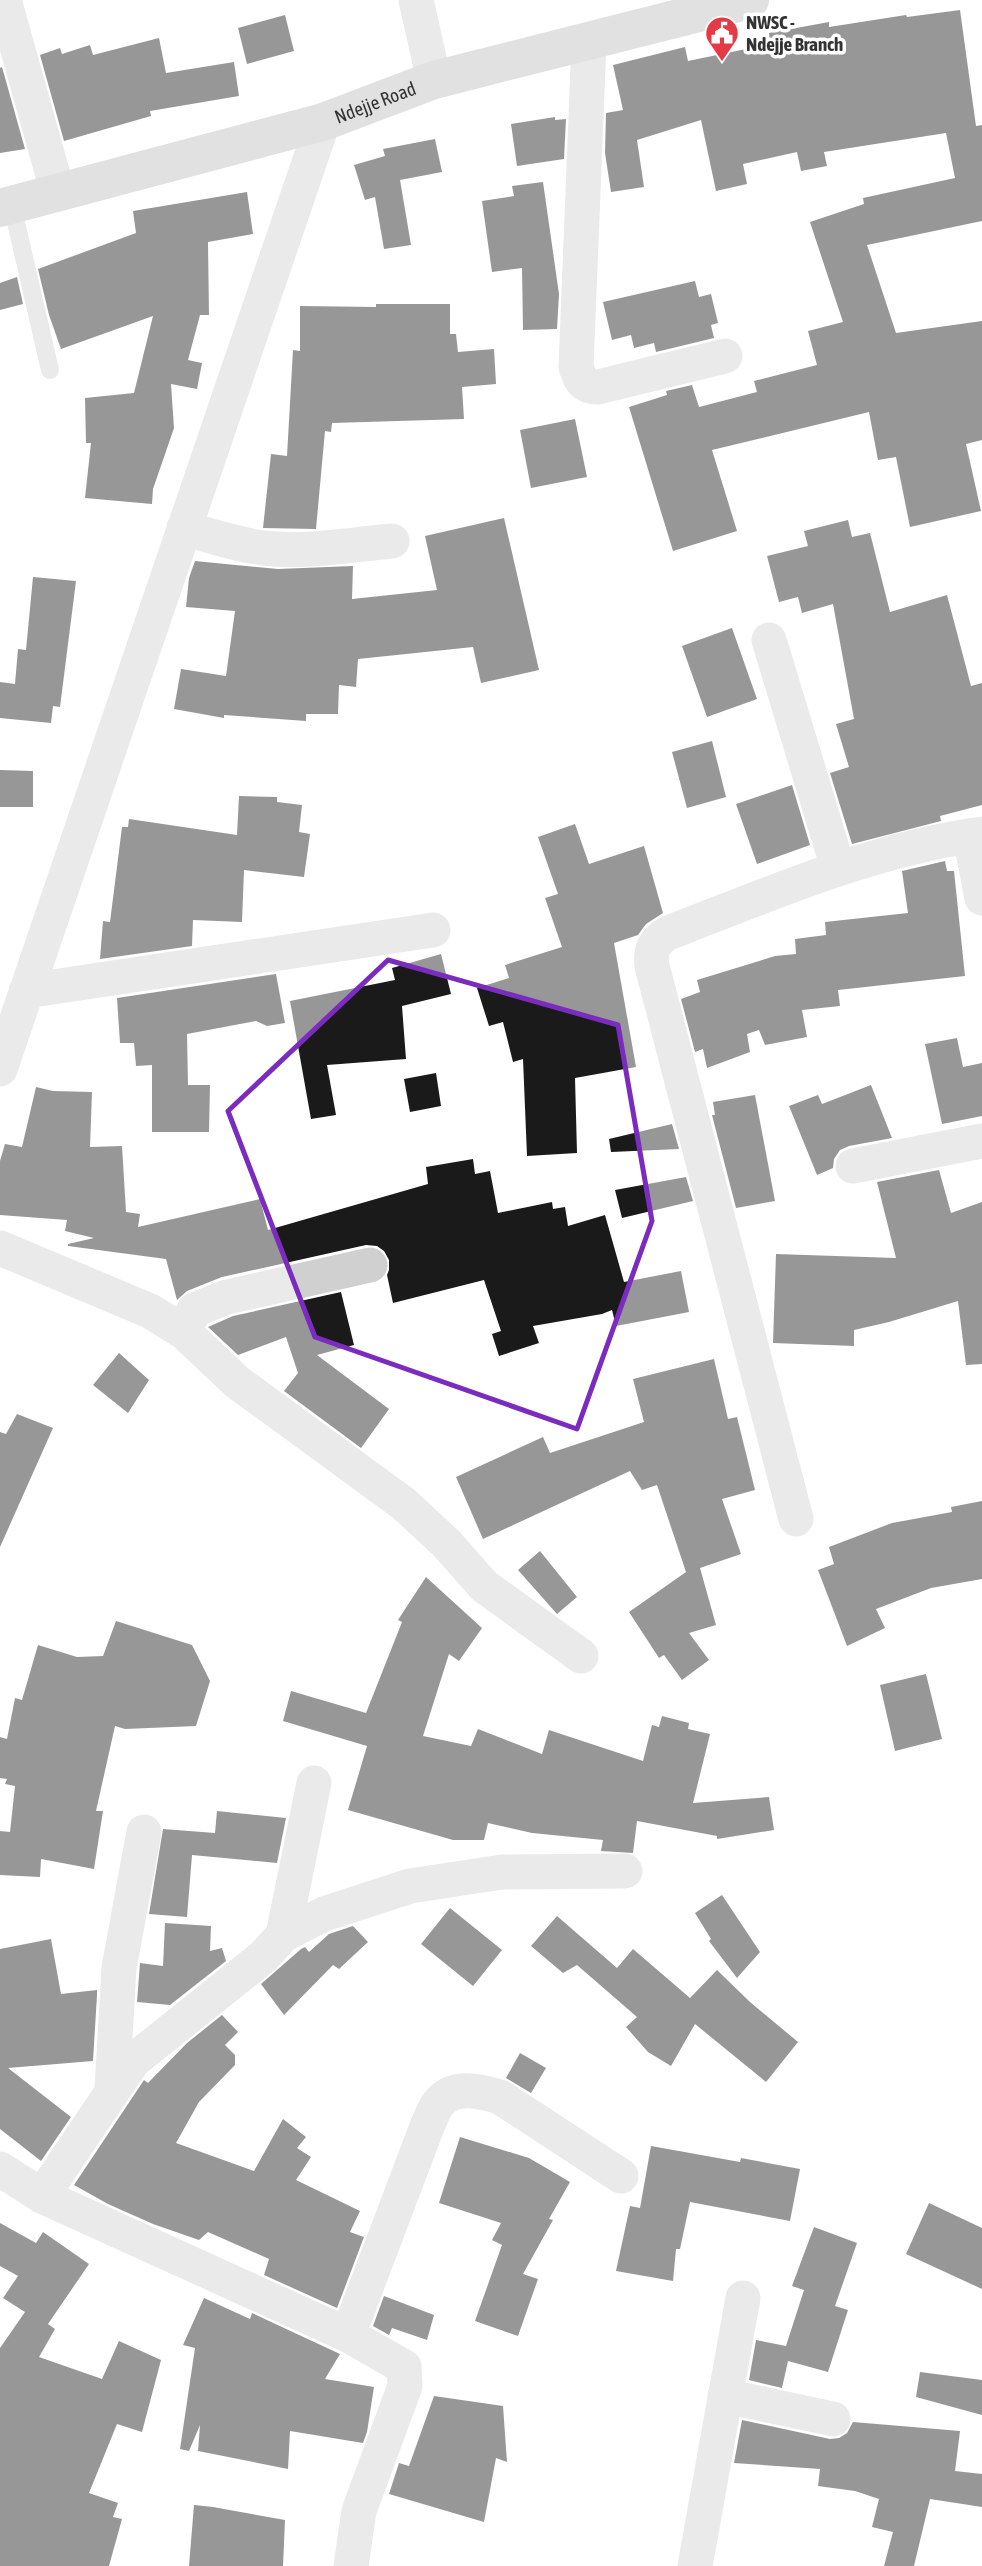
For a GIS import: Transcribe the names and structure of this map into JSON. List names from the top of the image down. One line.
{"streets":{"street":["Ndejje Road"]},"places":{"public building":["NWSC - Ndejje Branch"]}}
